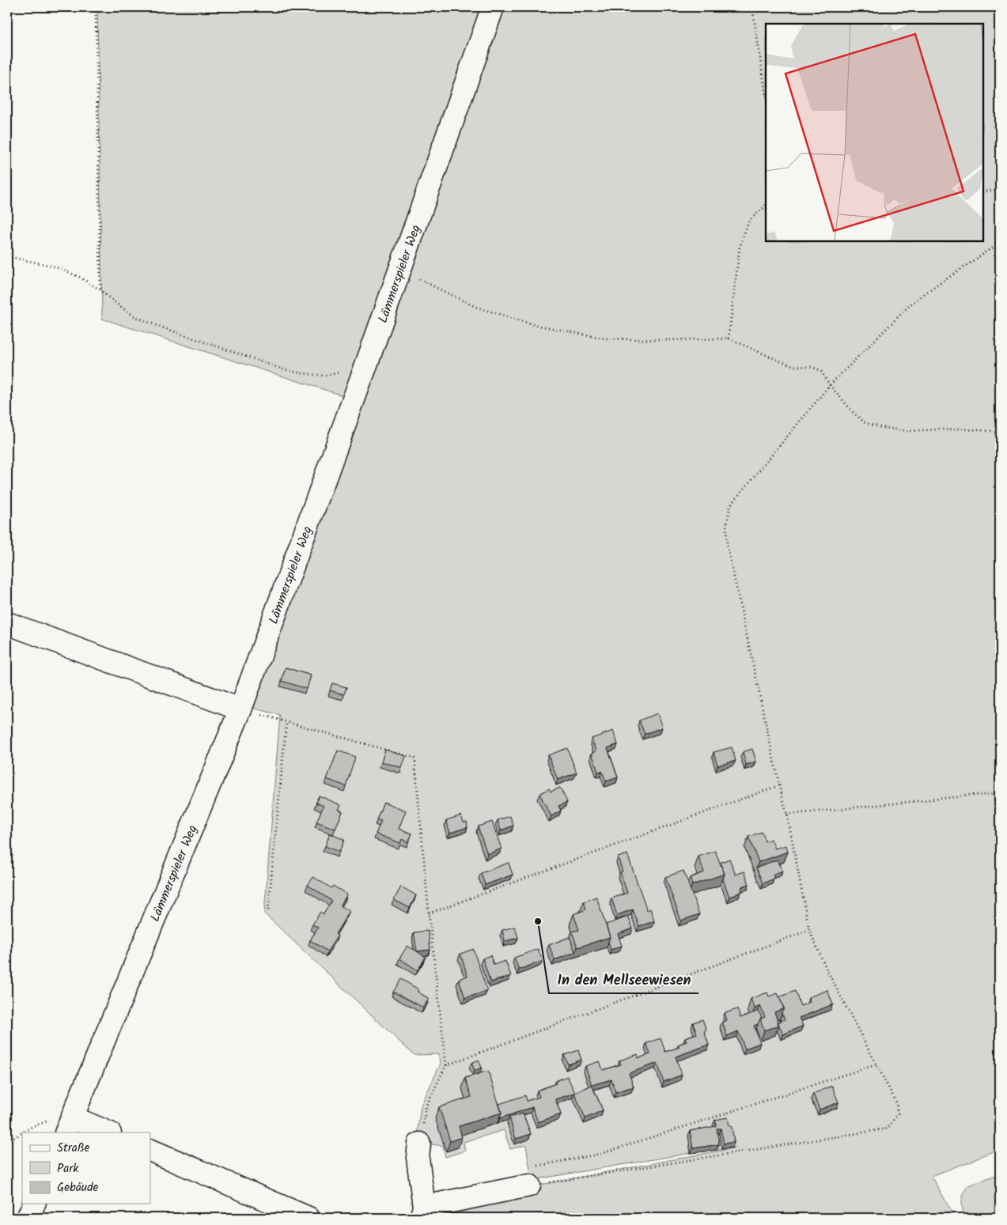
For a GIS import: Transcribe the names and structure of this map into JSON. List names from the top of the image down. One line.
{"streets":{"street":["Lämmerspieler Weg"]},"places":["In den Mellseewiesen"],"legend":["Straße","Park","Gebäude"]}
